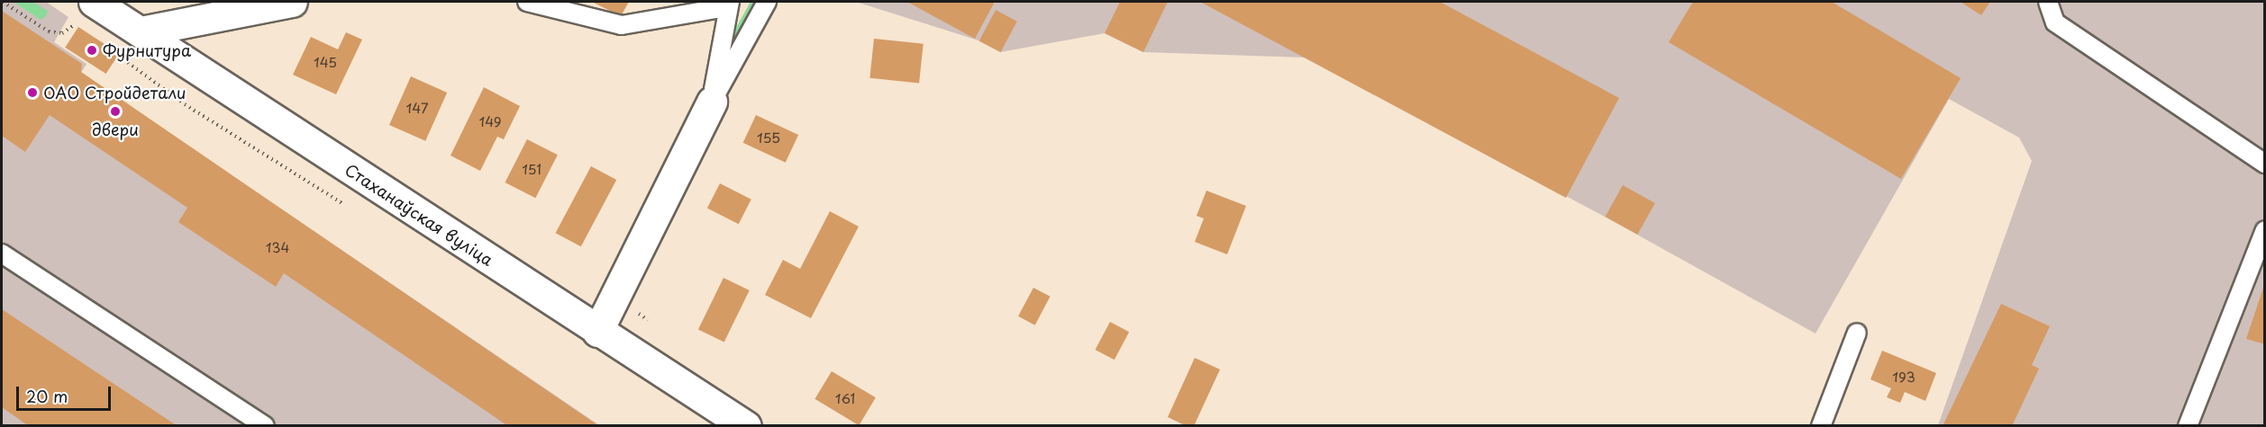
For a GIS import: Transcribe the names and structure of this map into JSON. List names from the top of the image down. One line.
{"streets":{"street":["Стаханаўская вуліца"]},"places":["Фурнитура","ОАО Стройдетали","двери"],"house_numbers":["145","147","149","155","151","134","193","161"],"scale_bar":"20 m"}
